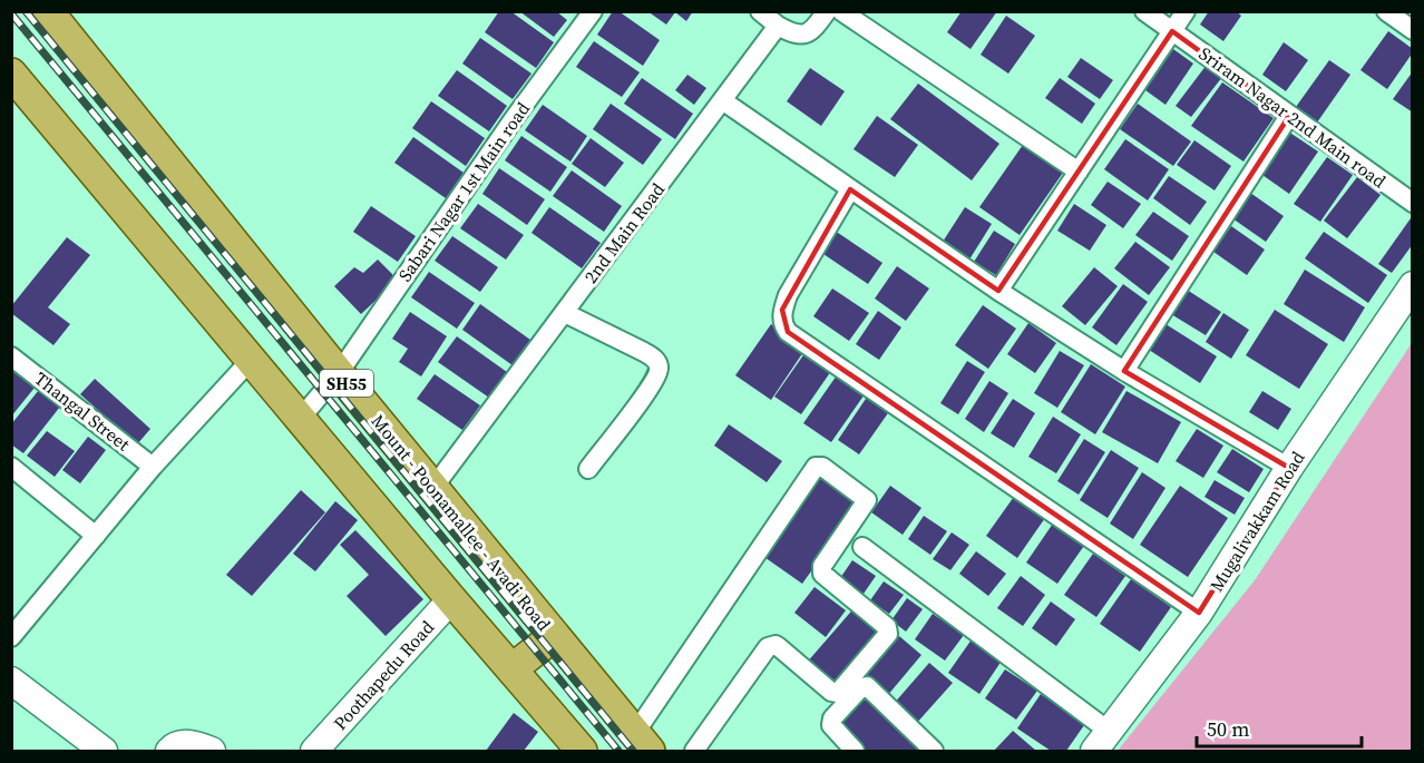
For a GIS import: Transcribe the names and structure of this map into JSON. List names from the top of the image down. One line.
{"streets":{"main road":["SH55","Mount - Poonamallee - Avadi Road"],"street":["Sriram Nagar 2nd Main road","Sabari Nagar 1st Main road","2nd Main Road","Thangal Street","Mugalivakkam Road","Poothapedu Road"]},"crossings":[["Sabari Nagar 1st Main road","Mount - Poonamallee - Avadi Road"],["2nd Main Road","Mount - Poonamallee - Avadi Road"]],"scale_bar":"50 m"}
